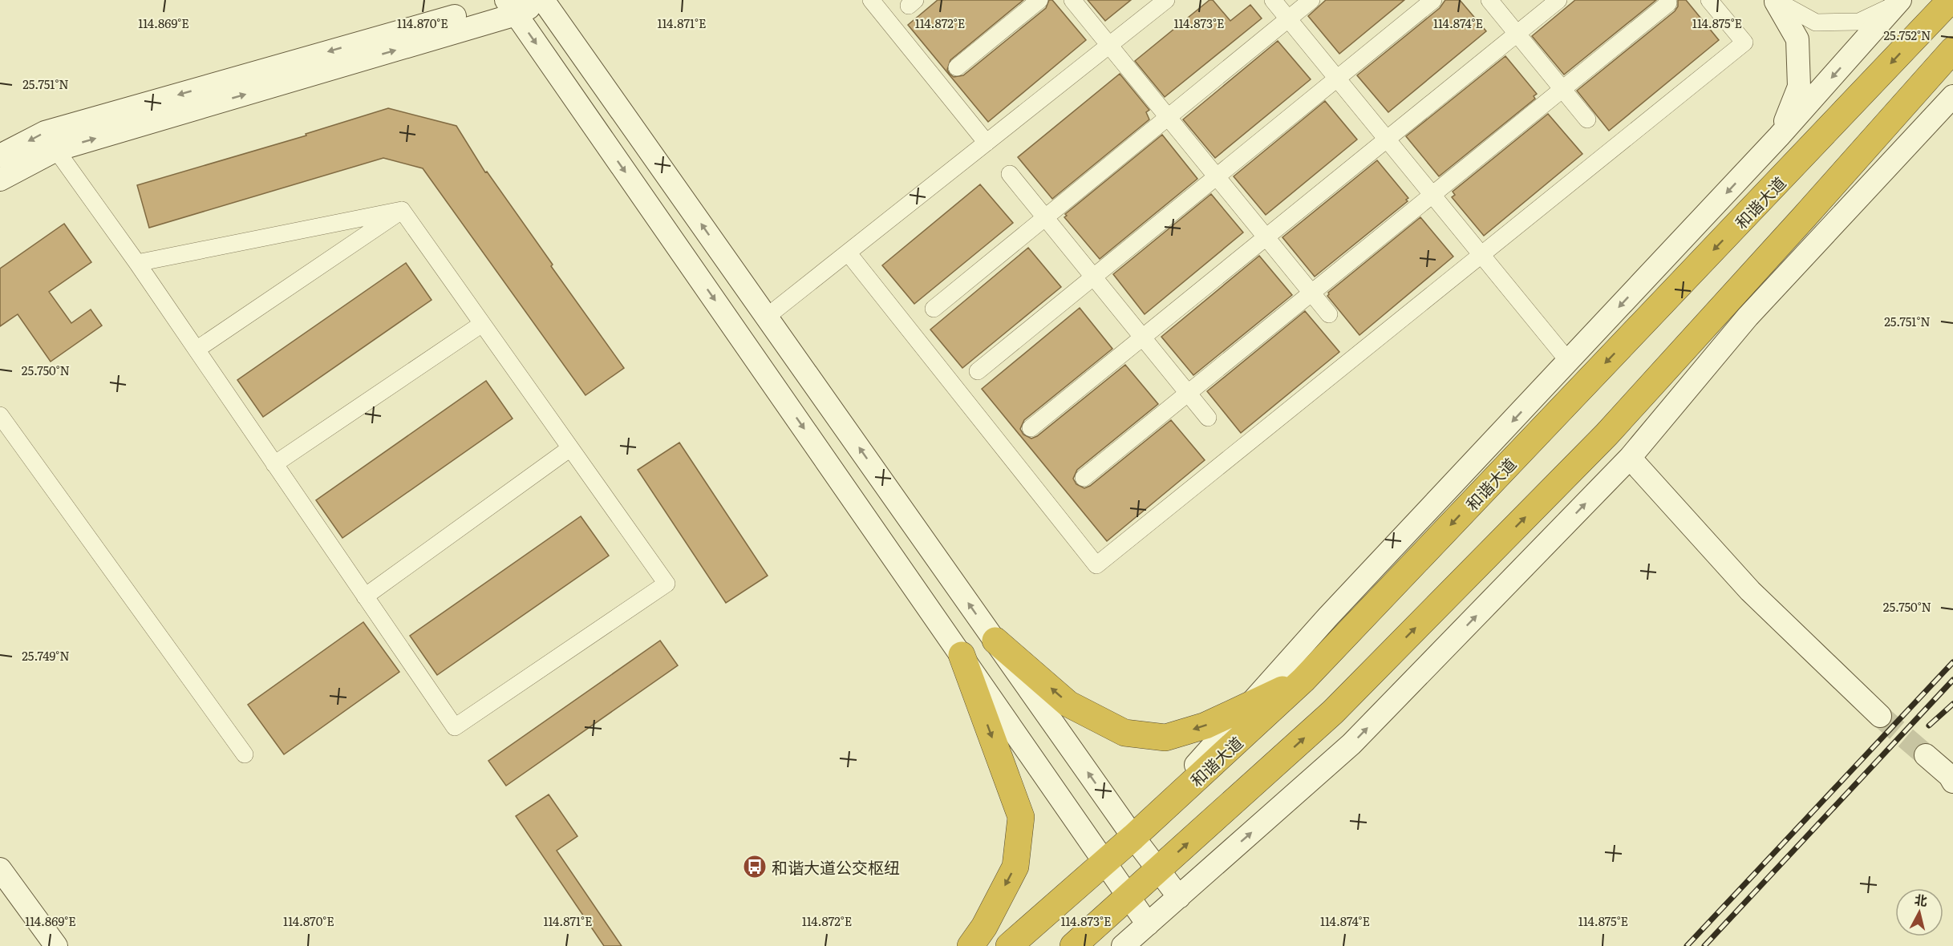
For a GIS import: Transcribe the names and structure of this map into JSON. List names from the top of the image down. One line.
{"streets":{"highway":["和谐大道"]},"places":{"bus stop":["和谐大道公交枢纽"]},"north":"top","coordinates":["114.869°E","114.870°E","114.871°E","114.872°E","114.873°E","114.874°E","114.875°E","25.752°N","25.751°N","25.750°N","25.749°N"]}
